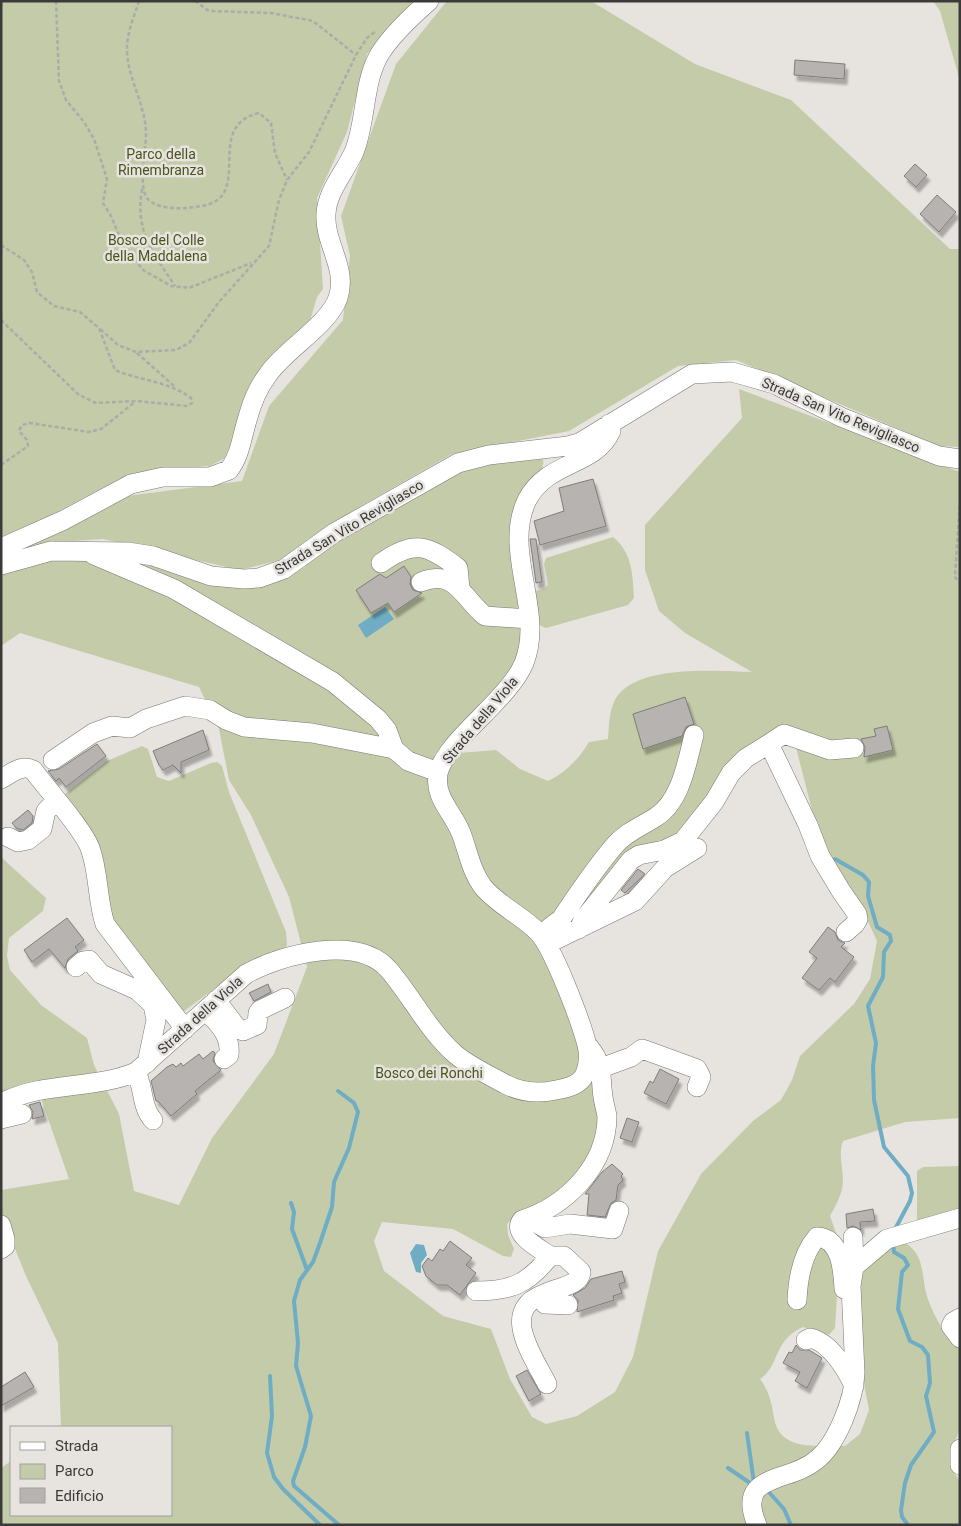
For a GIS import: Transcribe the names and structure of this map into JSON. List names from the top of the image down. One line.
{"streets":{"street":["Strada San Vito Revigliasco","Strada della Viola"]},"crossings":[["Strada San Vito Revigliasco","Strada della Viola"]],"parks":["Parco della Rimembranza","Bosco del Colle della Maddalena","Bosco dei Ronchi"],"legend":["Strada","Parco","Edificio"]}
